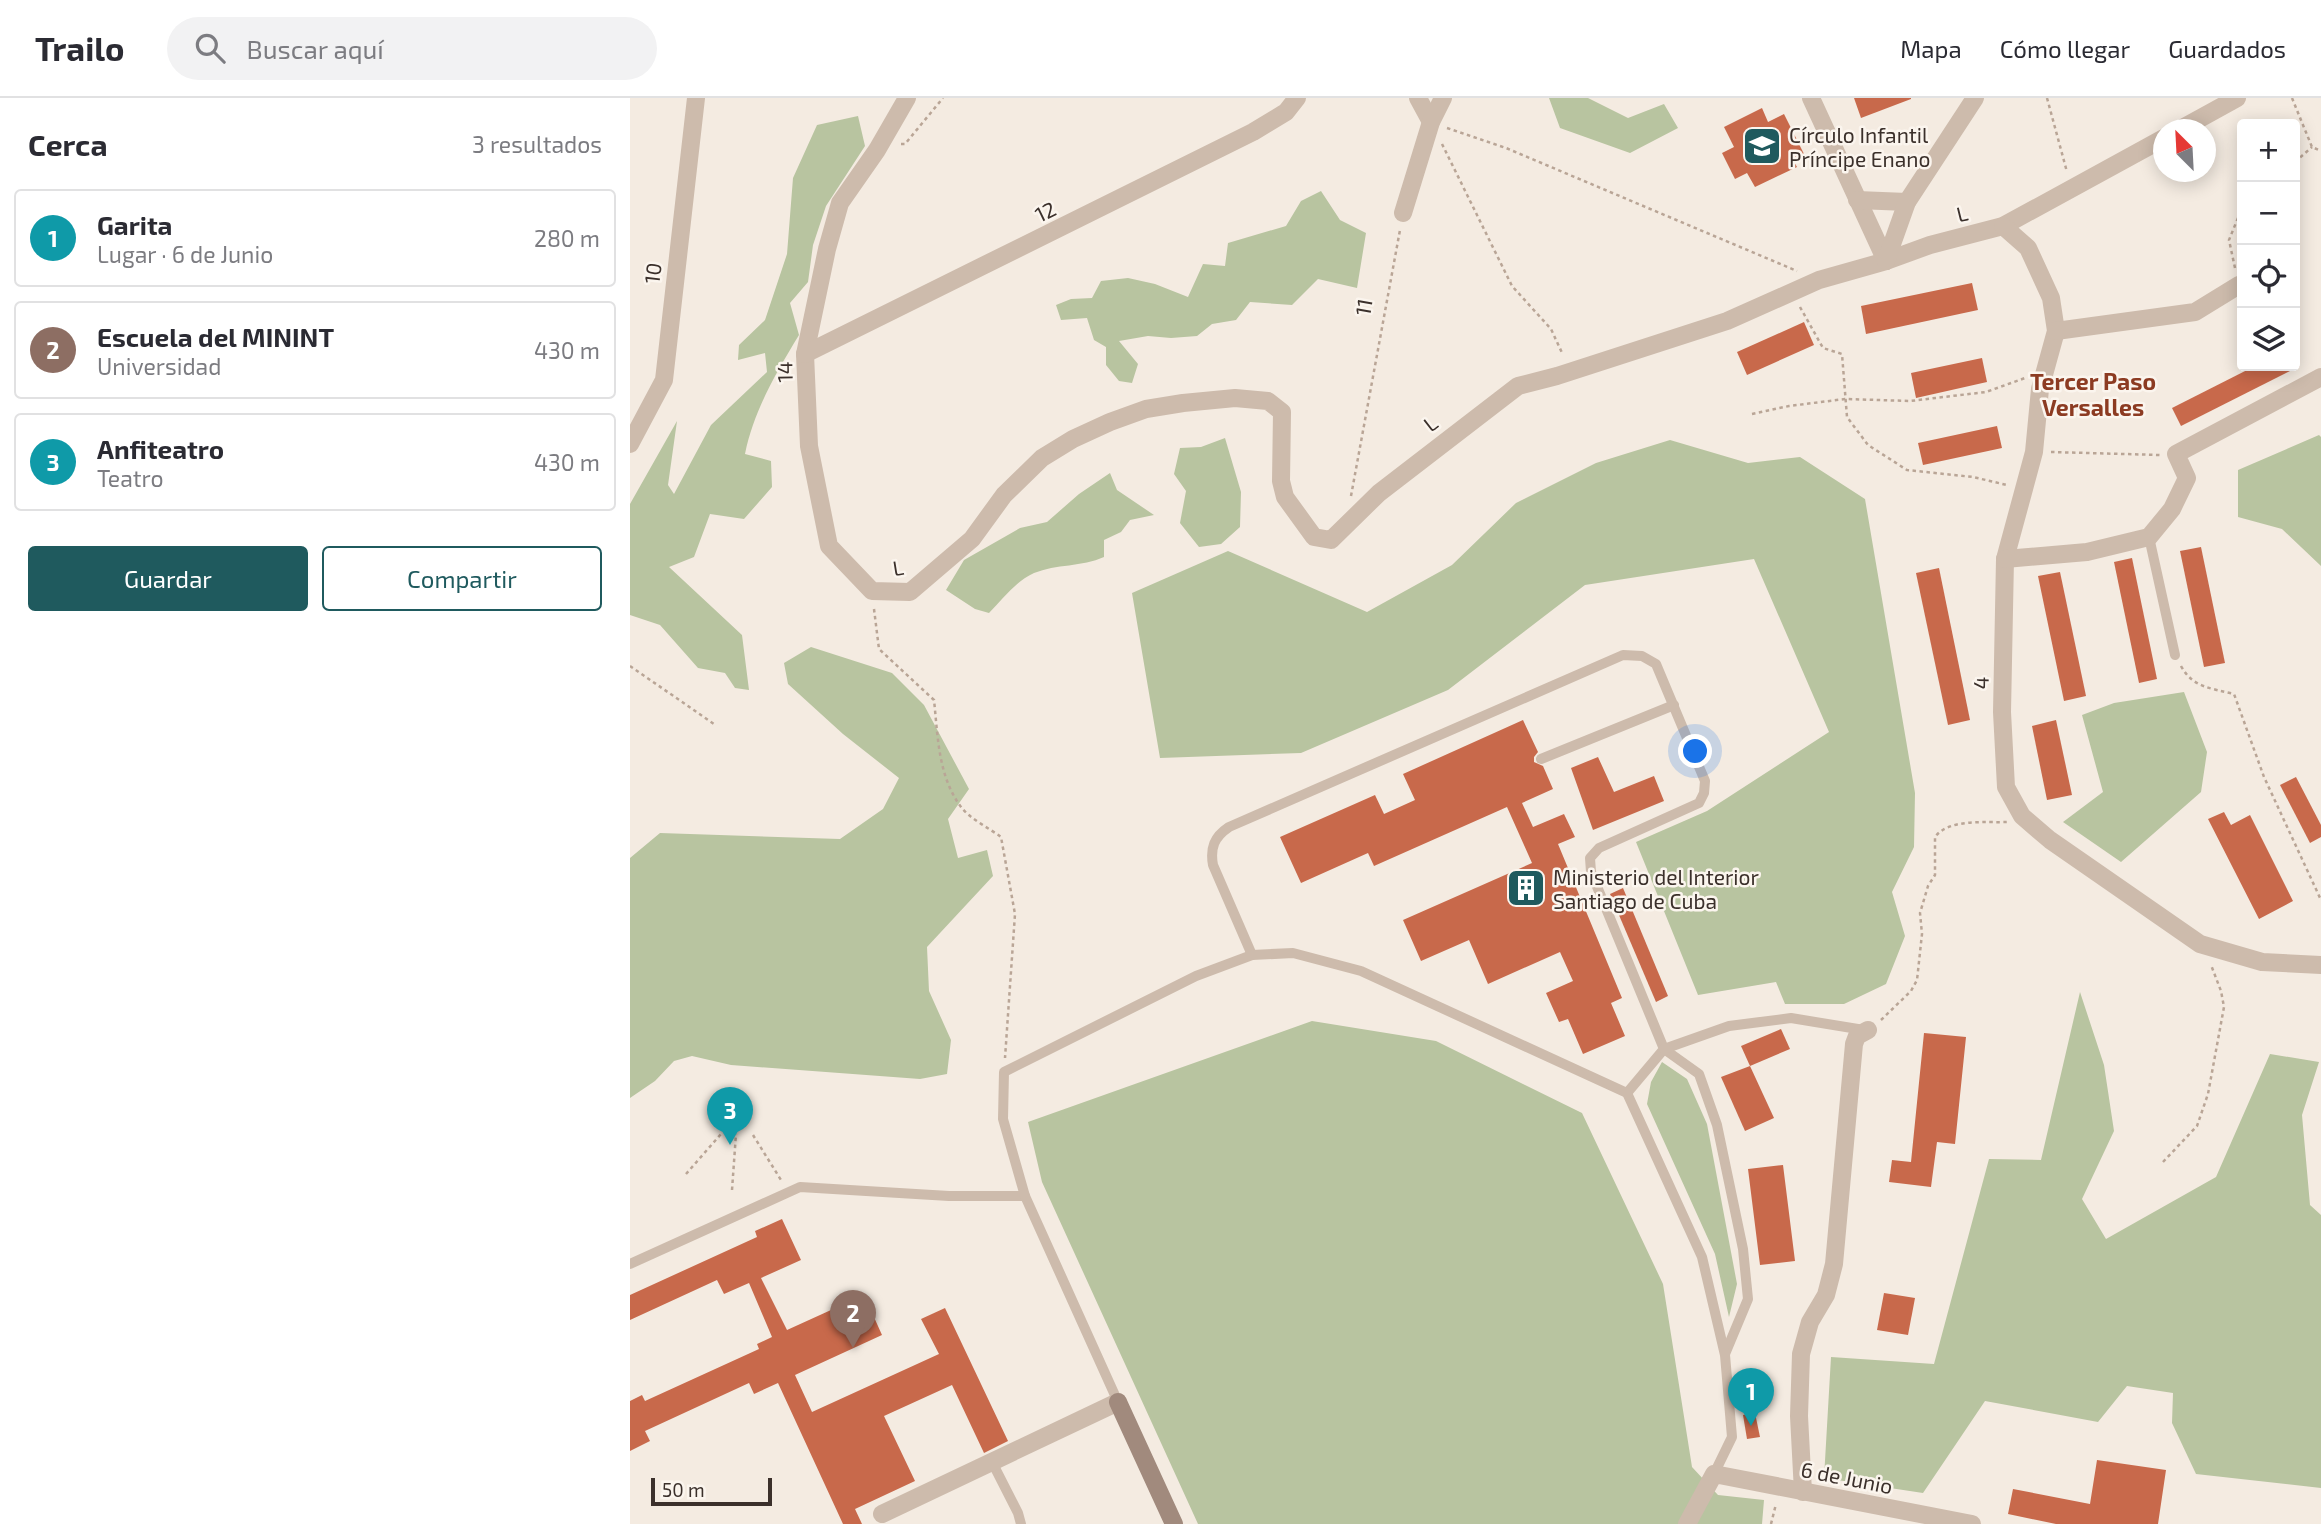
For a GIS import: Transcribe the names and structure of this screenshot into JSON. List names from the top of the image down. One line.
{"streets":{"street":["12","L","10","14","4","6 de Junio"],"path":["11"]},"crossings":[["12","14"],["L","11"],["L","14"],["L","4"]],"districts":["Tercer Paso Versalles"],"places":{"school or university":["Círculo Infantil Príncipe Enano"],"building":["Ministerio del Interior Santiago de Cuba"]},"scale_bar":"50 m","north":"top left","page":{"header":"Trailo","search":"Buscar aquí","nav":["Mapa","Cómo llegar","Guardados"],"heading":["Cerca","3 resultados"],"map_buttons":["+","−"],"list":[{"mark":"1","name":"Garita","note":"Lugar · 6 de Junio","value":"280 m"},{"mark":"2","name":"Escuela del MININT","note":"Universidad","value":"430 m"},{"mark":"3","name":"Anfiteatro","note":"Teatro","value":"430 m"}],"buttons":["Guardar","Compartir"],"pins":["3","2","1"],"scale":"50 m"}}
